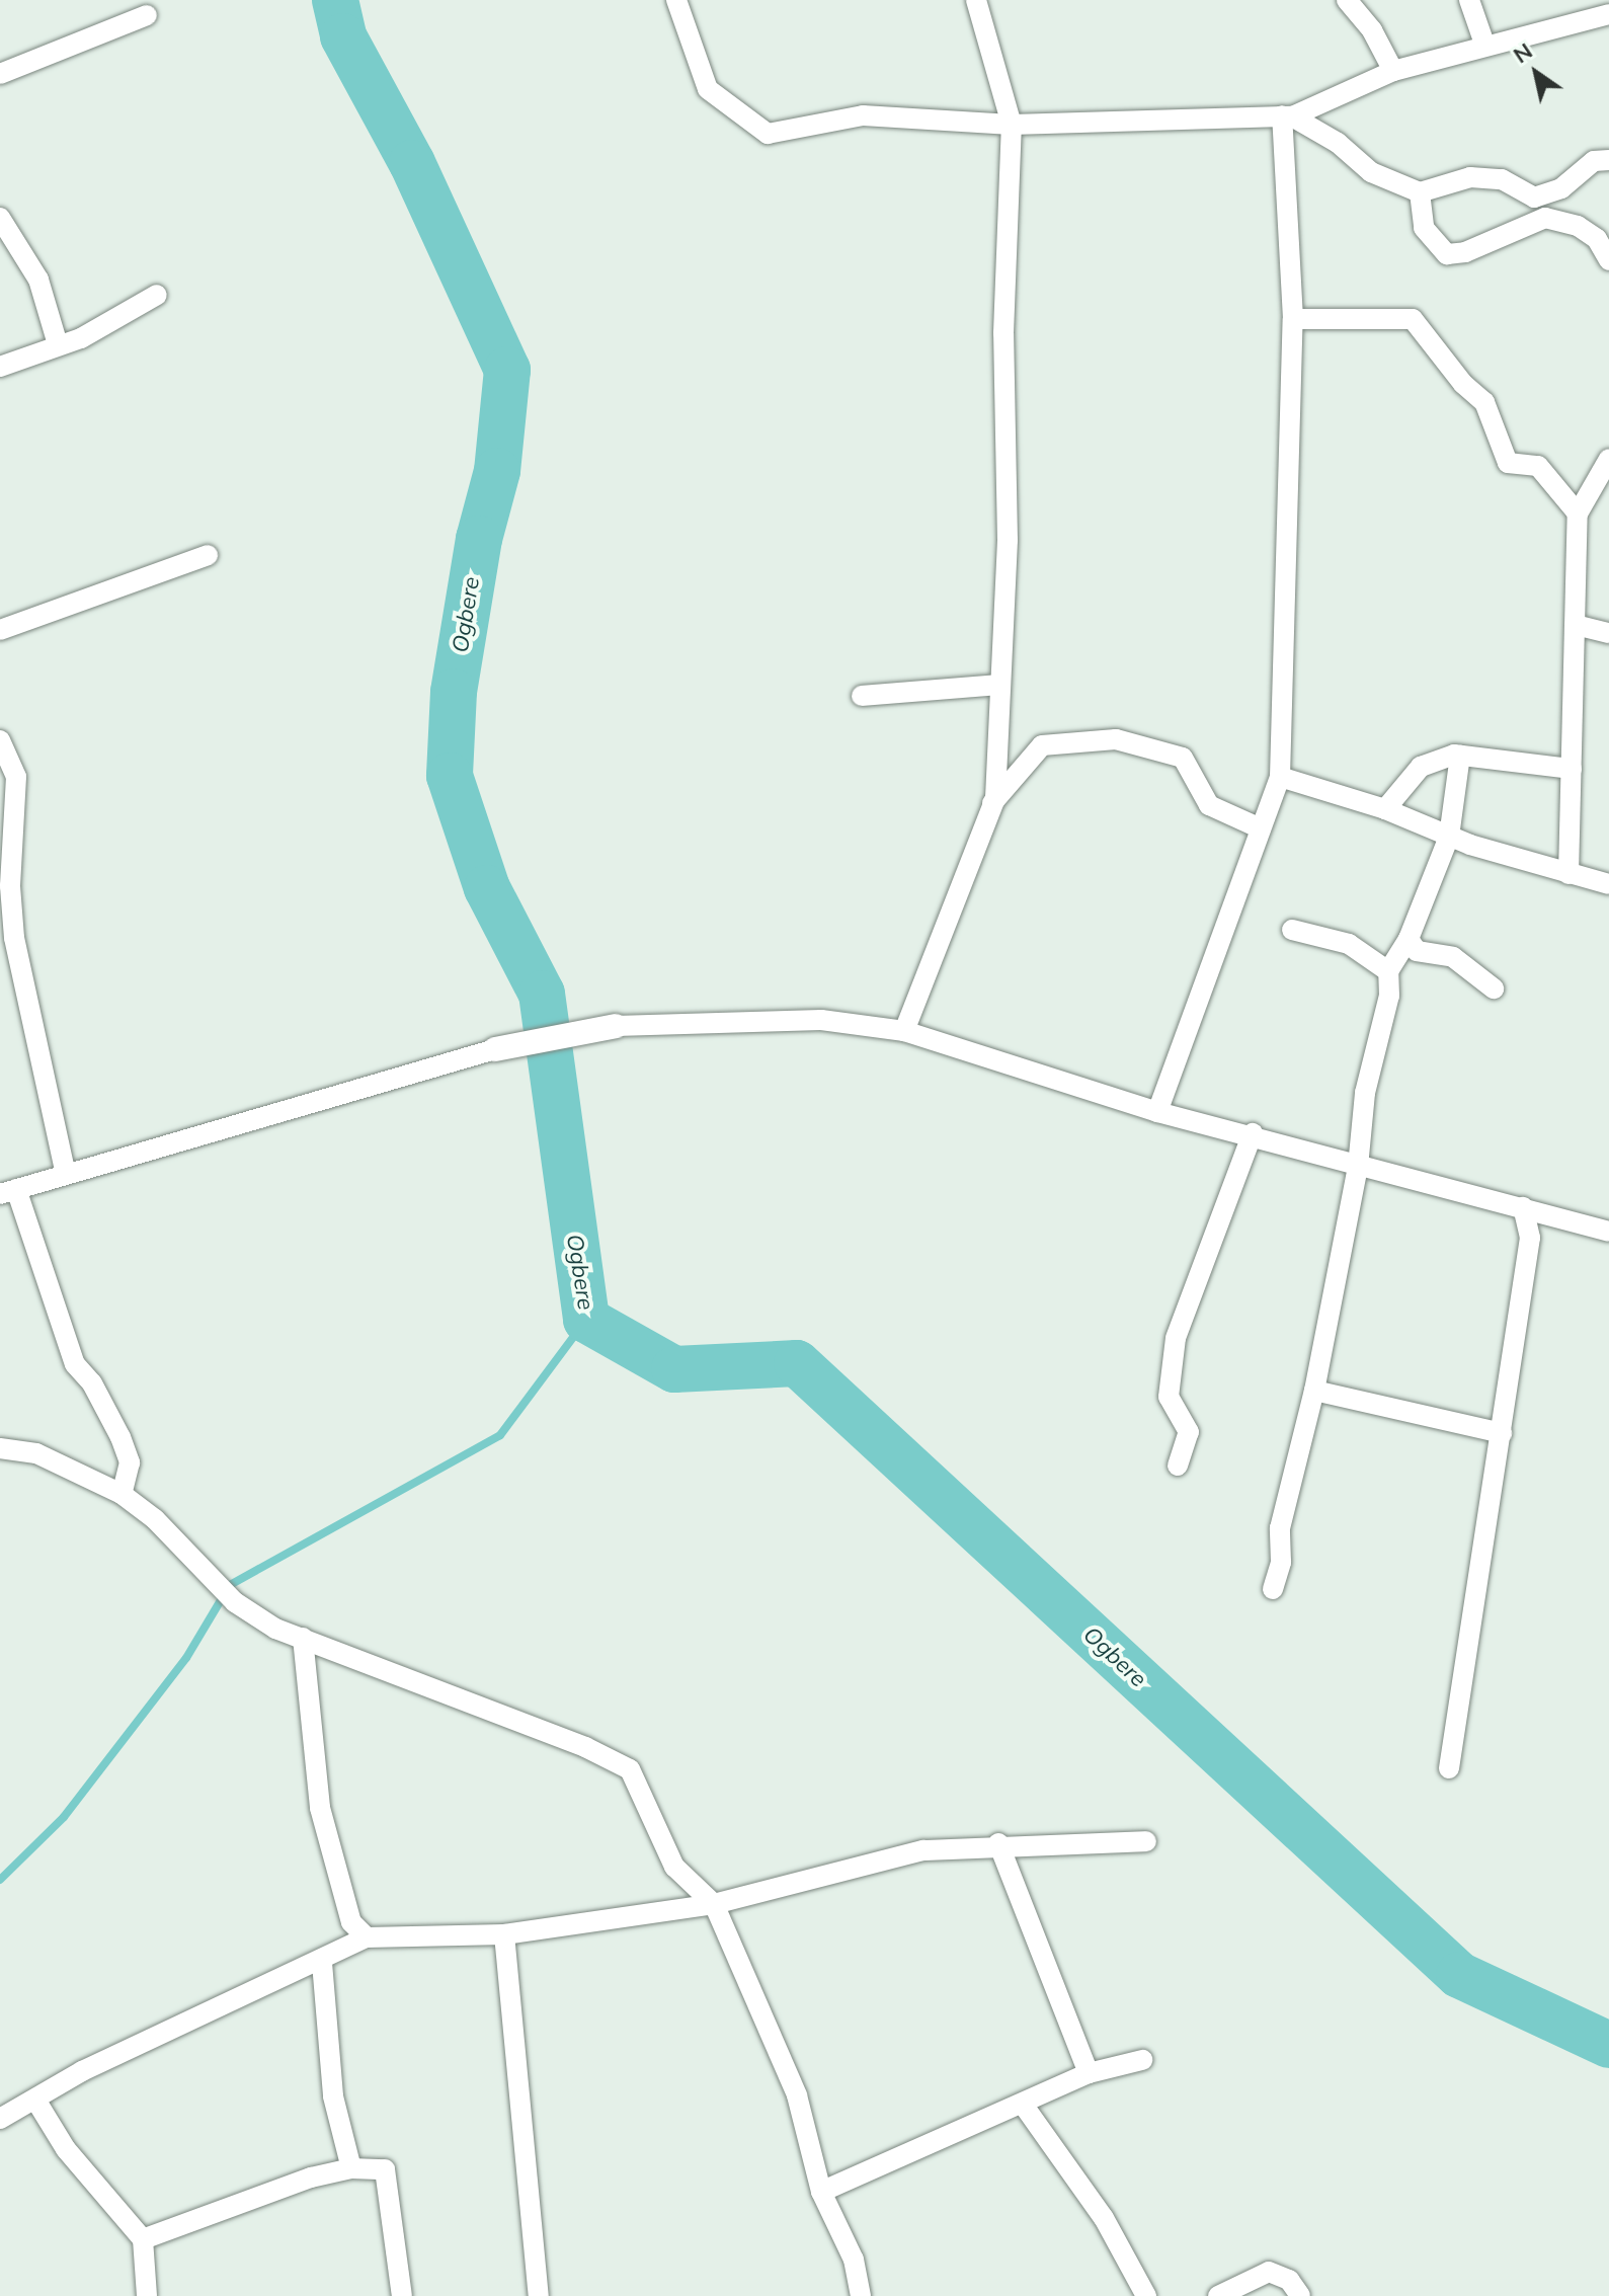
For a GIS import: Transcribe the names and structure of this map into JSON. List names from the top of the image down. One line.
{"water":["Ogbere"],"north":"top left"}
